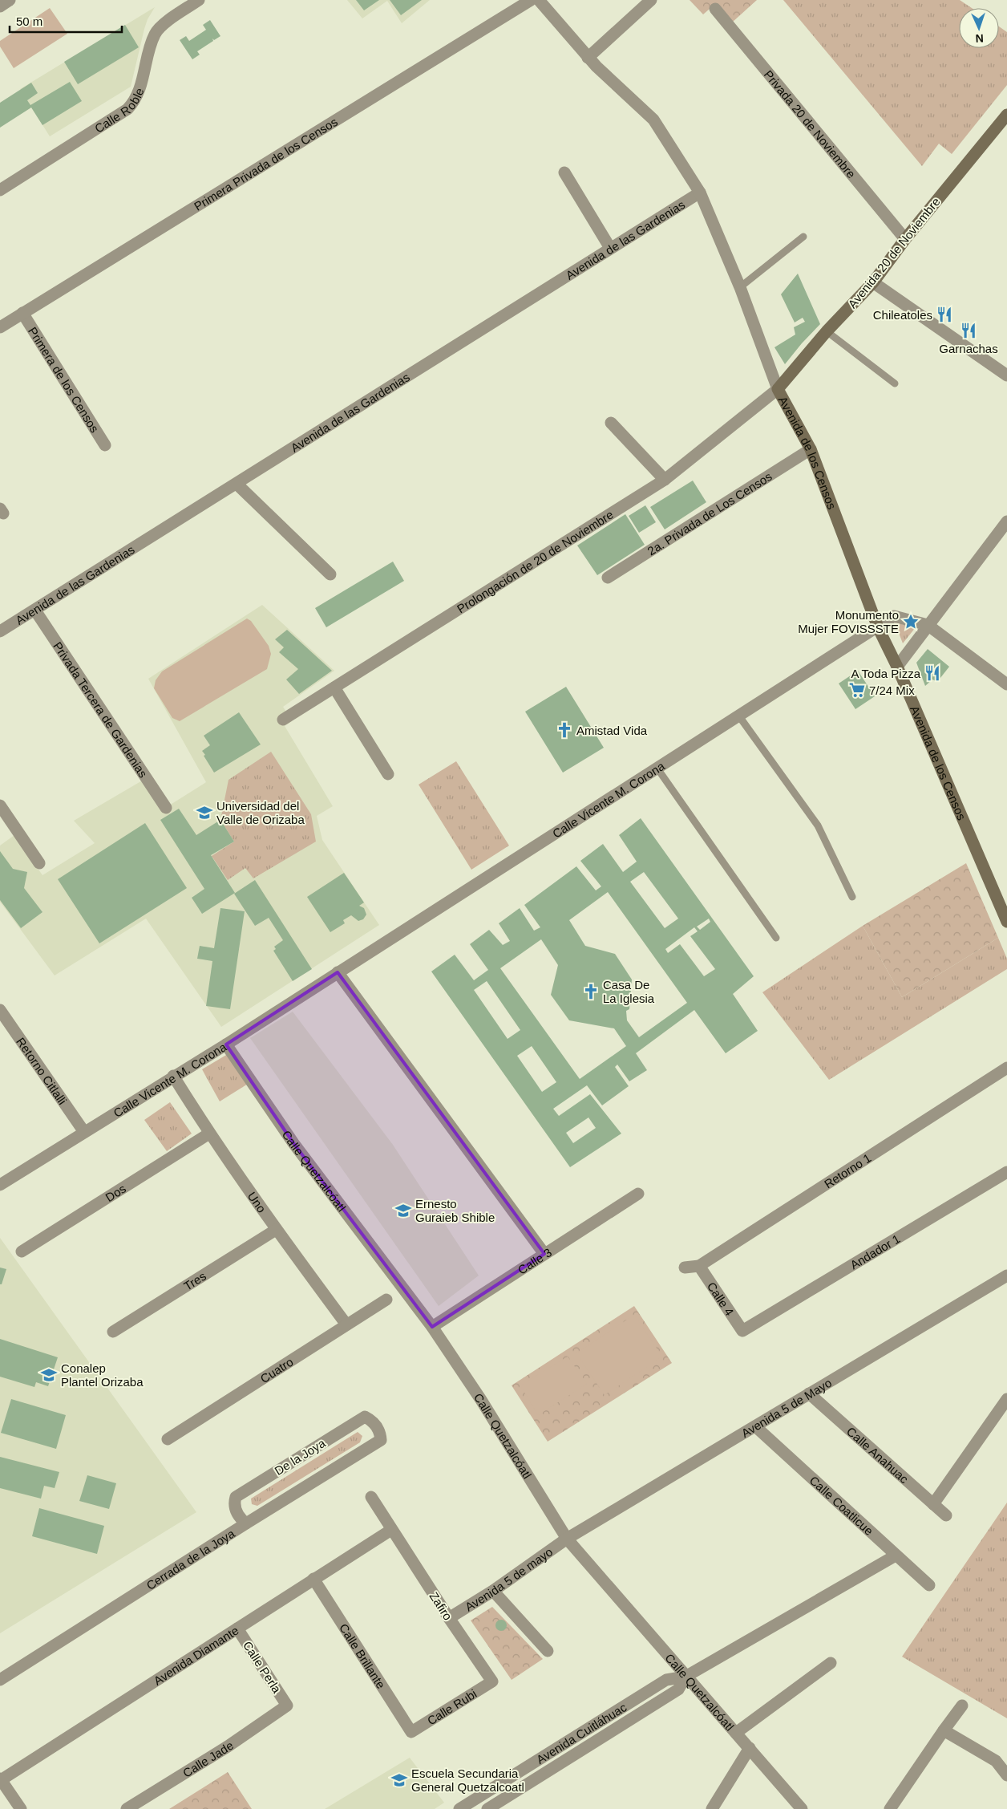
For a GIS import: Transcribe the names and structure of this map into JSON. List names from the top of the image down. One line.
{"streets":{"street":["Calle Roble","Privada 20 de Noviembre","Primera Privada de los Censos","Avenida de las Gardenias","Avenida 20 de Noviembre","Primera de los Censos","Avenida de los Censos","2a. Privada de Los Censos","Prolongación de 20 de Noviembre","Privada Tercera de Gardenias","Calle Vicente M. Corona","Retorno Citlalli","Retorno 1","Calle Quetzalcóatl","Dos","Uno","Andador 1","Calle 3","Tres","Calle 4","Cuatro","Avenida 5 de Mayo","Calle Anahuac","De la Joya","Calle Coatlicue","Cerrada de la Joya","Avenida 5 de mayo","Zafiro","Avenida Diamante","Calle Brillante","Calle Perla","Calle Rubi","Avenida Cuitláhuac","Calle Jade"]},"crossings":[["Privada 20 de Noviembre","Avenida 20 de Noviembre"],["Primera Privada de los Censos","Primera de los Censos"],["Avenida de las Gardenias","Avenida de los Censos"],["Avenida de las Gardenias","Privada Tercera de Gardenias"],["Avenida 20 de Noviembre","Avenida de los Censos"],["Avenida 20 de Noviembre","Prolongación de 20 de Noviembre"],["Avenida de los Censos","2a. Privada de Los Censos"],["Avenida de los Censos","Prolongación de 20 de Noviembre"],["Avenida de los Censos","Calle Vicente M. Corona"],["Calle Vicente M. Corona","Retorno Citlalli"],["Calle Vicente M. Corona","Calle Quetzalcóatl"],["Calle Vicente M. Corona","Uno"],["Retorno 1","Calle 4"],["Calle Quetzalcóatl","Calle 3"],["Calle Quetzalcóatl","Avenida 5 de Mayo"],["Calle Quetzalcóatl","Avenida 5 de mayo"],["Calle Quetzalcóatl","Avenida Cuitláhuac"],["Dos","Uno"],["Uno","Tres"],["Uno","Cuatro"],["Andador 1","Calle 4"],["Avenida 5 de Mayo","Calle Anahuac"],["Avenida 5 de Mayo","Calle Coatlicue"],["Avenida 5 de Mayo","Avenida 5 de mayo"],["De la Joya","Cerrada de la Joya"],["Calle Coatlicue","Avenida Cuitláhuac"],["Avenida 5 de mayo","Zafiro"],["Zafiro","Avenida Diamante"],["Zafiro","Calle Rubi"],["Avenida Diamante","Calle Brillante"],["Avenida Diamante","Calle Perla"],["Calle Brillante","Calle Rubi"],["Calle Perla","Calle Jade"]],"places":{"restaurant":["Chileatoles","Garnachas","A Toda Pizza"],"place":["Monumento Mujer FOVISSSTE"],"supermarket":["7/24 Mix"],"church":["Amistad Vida","Casa De La Iglesia"],"school or university":["Universidad del Valle de Orizaba","Ernesto Guraieb Shible","Conalep Plantel Orizaba","Escuela Secundaria General Quetzalcoatl"]},"scale_bar":"50 m","north":"bottom"}
